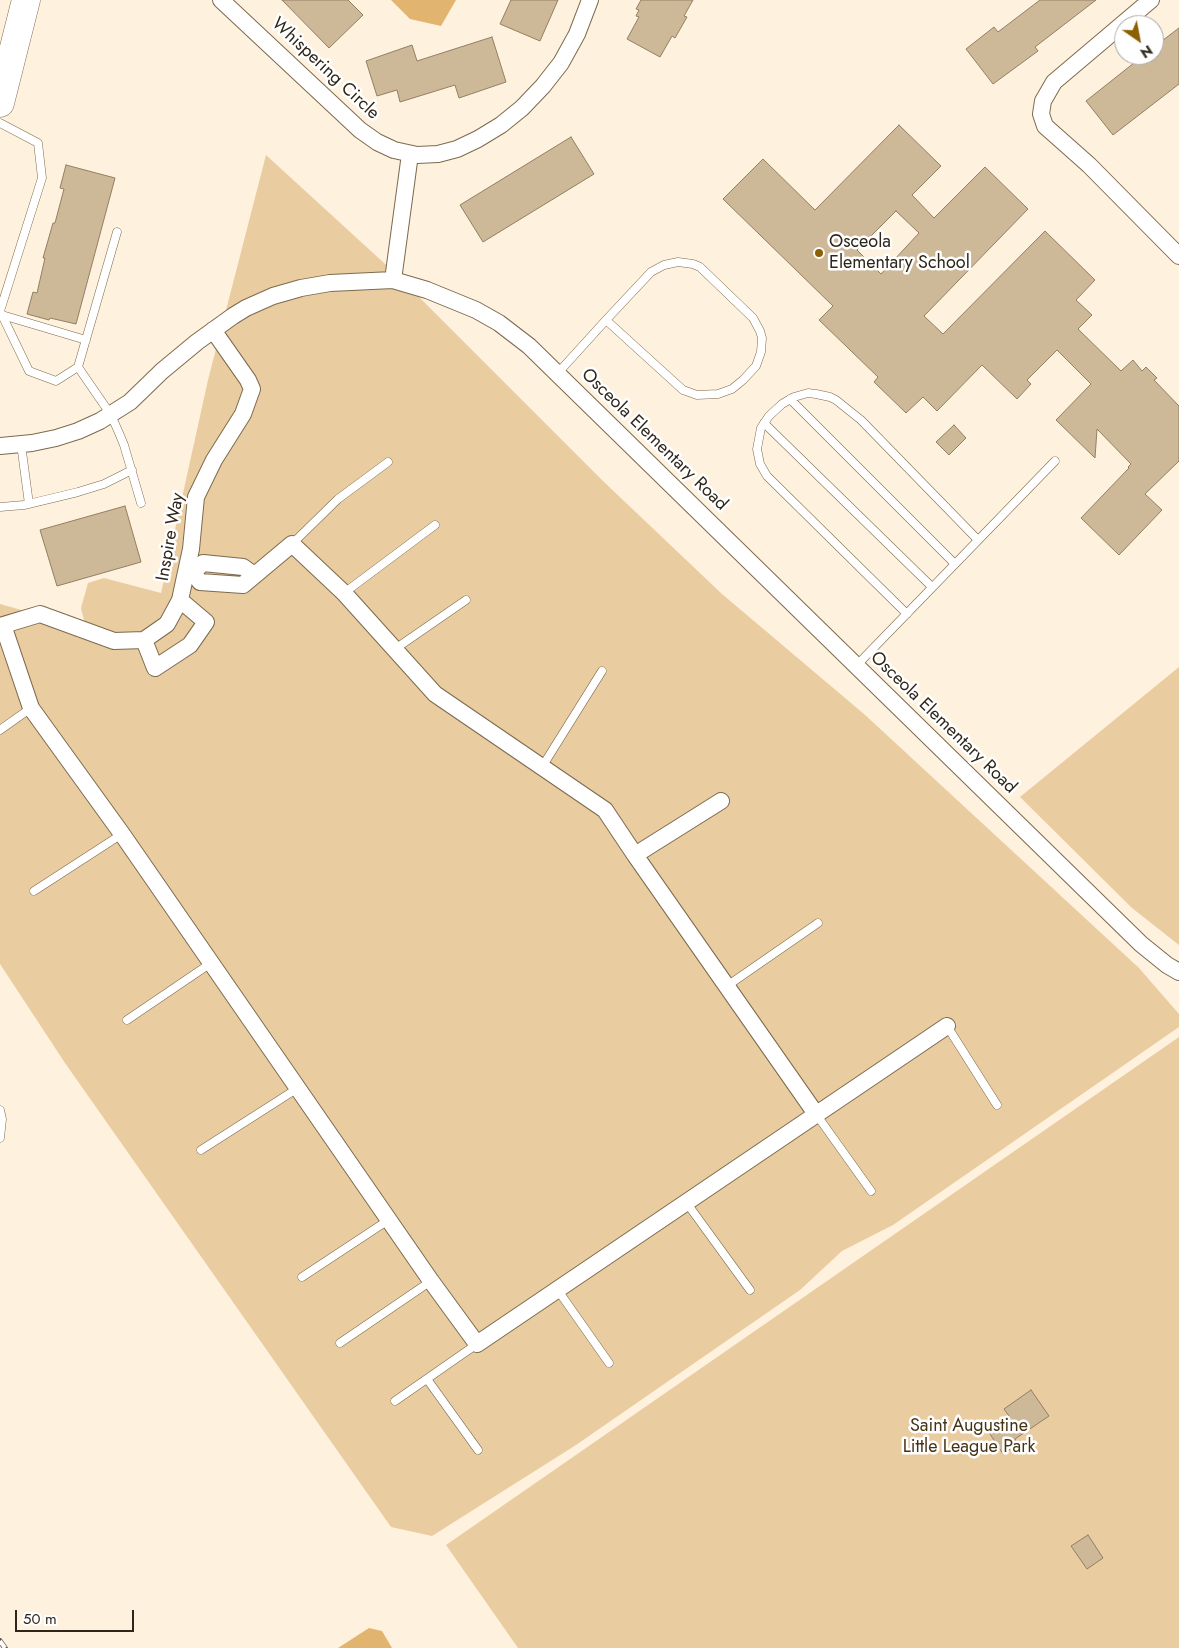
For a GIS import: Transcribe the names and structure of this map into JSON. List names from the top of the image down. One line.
{"streets":{"street":["Whispering Circle","Osceola Elementary Road","Inspire Way"]},"crossings":[["Osceola Elementary Road","Inspire Way"]],"parks":["Saint Augustine Little League Park"],"places":["Osceola Elementary School"],"scale_bar":"50 m","north":"bottom right"}
